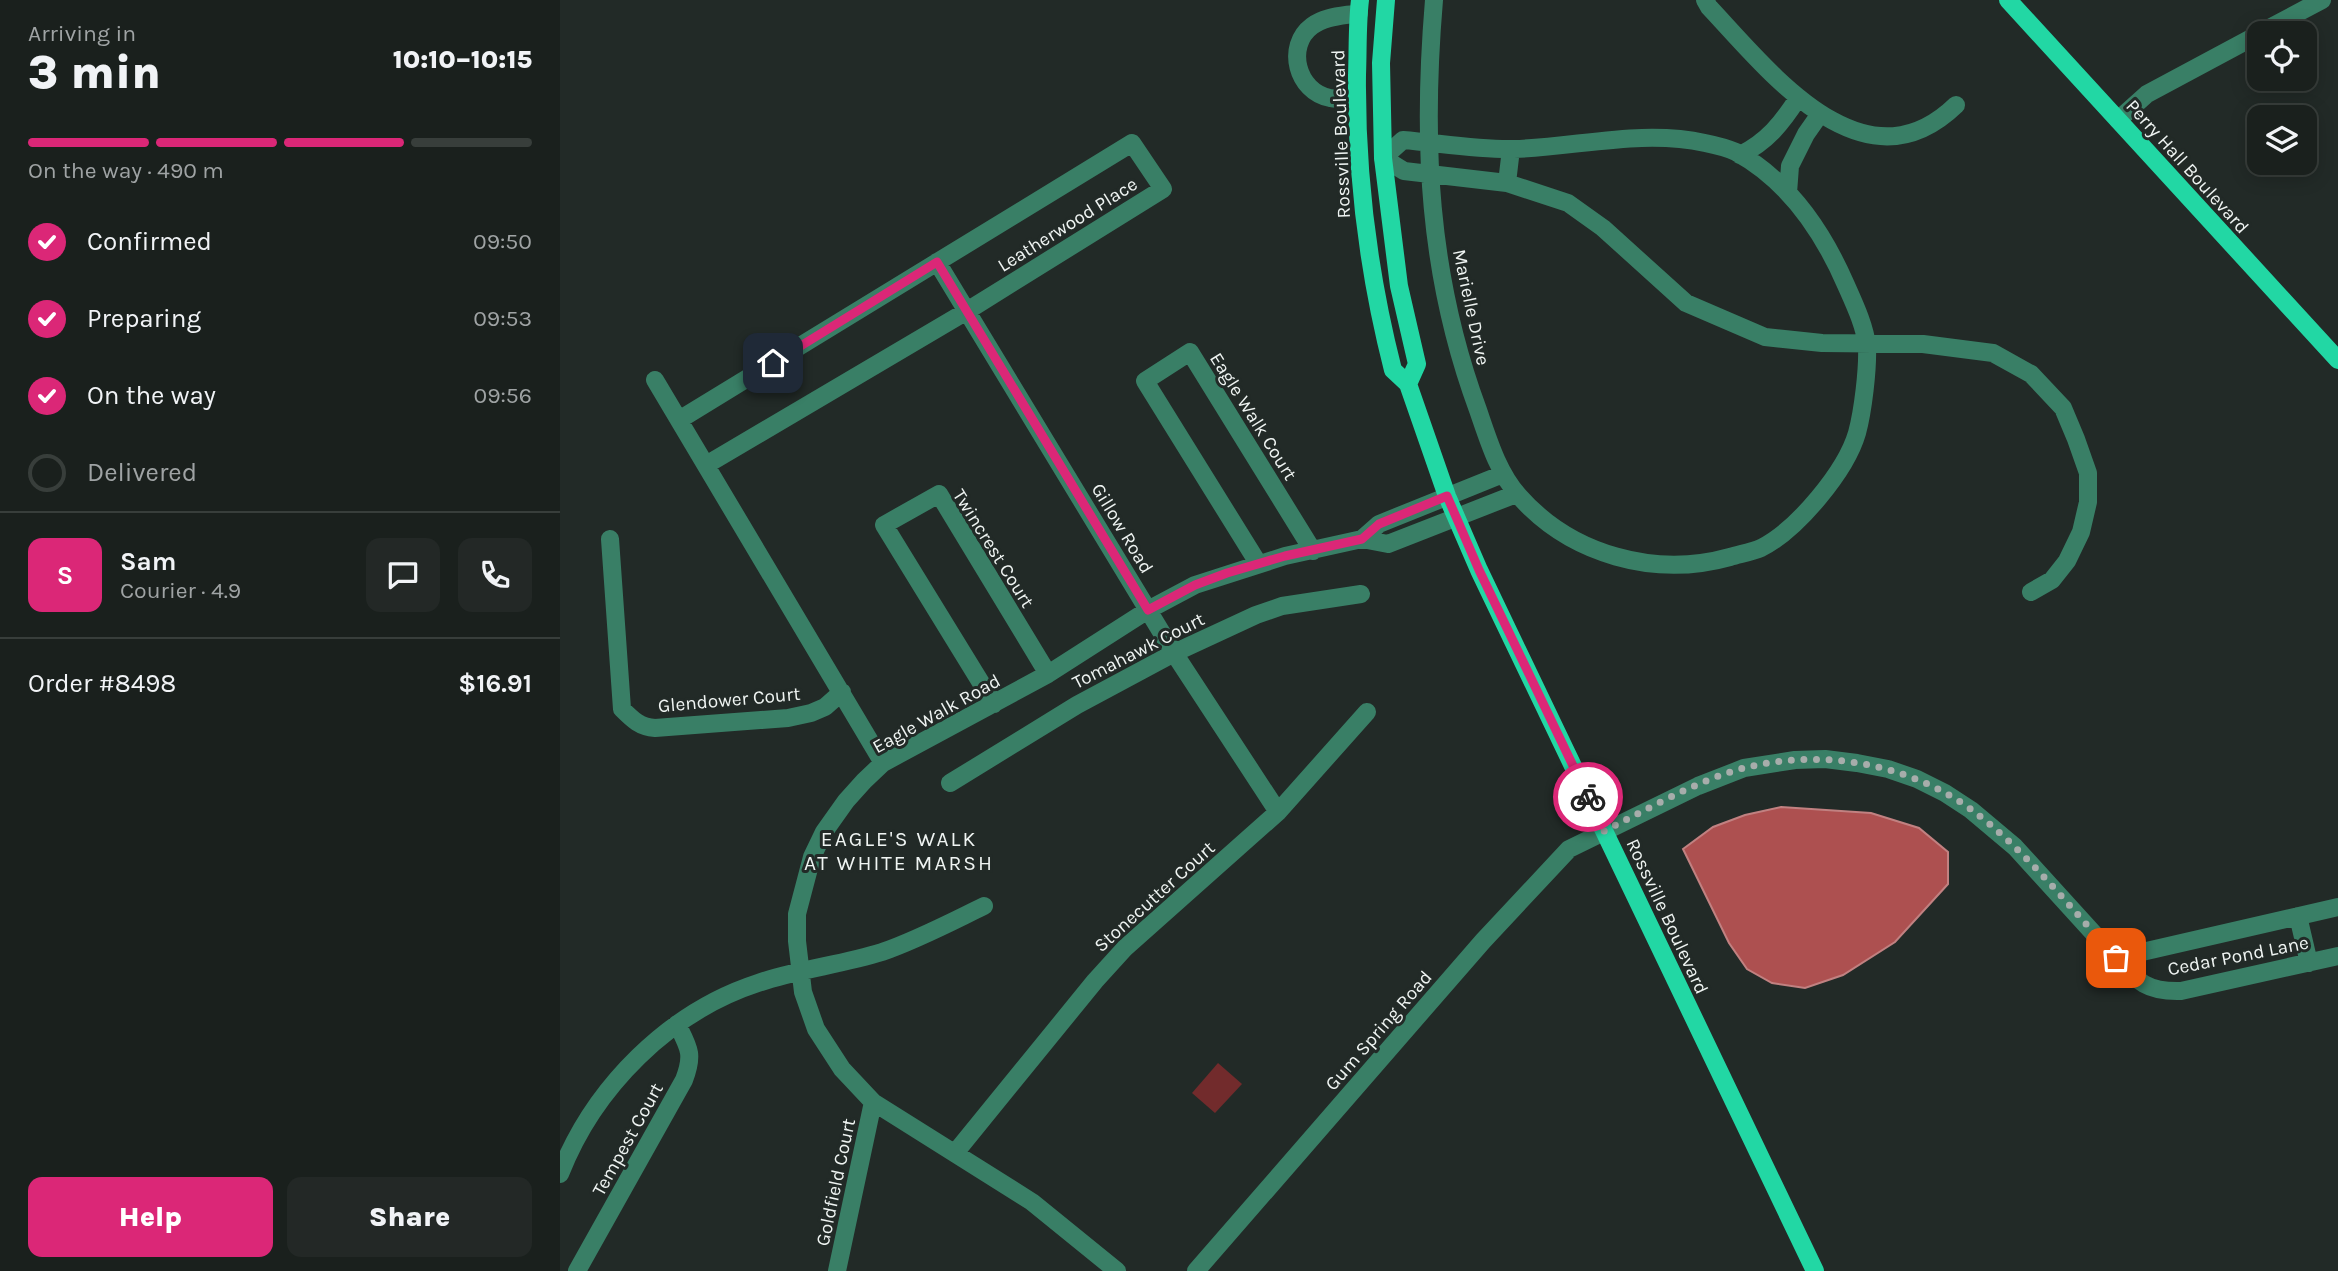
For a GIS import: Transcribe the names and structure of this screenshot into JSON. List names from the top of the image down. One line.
{"streets":{"main road":["Rossville Boulevard","Perry Hall Boulevard"],"street":["Leatherwood Place","Marielle Drive","Eagle Walk Court","Gillow Road","Twincrest Court","Tomahawk Court","Glendower Court","Eagle Walk Road","Stonecutter Court","Cedar Pond Lane","Gum Spring Road","Tempest Court","Goldfield Court"]},"crossings":[["Rossville Boulevard","Eagle Walk Road"],["Rossville Boulevard","Cedar Pond Lane"],["Rossville Boulevard","Gum Spring Road"],["Leatherwood Place","Gillow Road"],["Eagle Walk Court","Eagle Walk Road"],["Gillow Road","Tomahawk Court"],["Gillow Road","Eagle Walk Road"],["Gillow Road","Stonecutter Court"],["Twincrest Court","Eagle Walk Road"],["Eagle Walk Road","Stonecutter Court"],["Eagle Walk Road","Goldfield Court"],["Cedar Pond Lane","Gum Spring Road"]],"districts":["EAGLE'S WALK AT WHITE MARSH"],"page":{"heading":["3 min","Arriving in","10:10–10:15"],"panel":["Sam","Courier · 4.9","Order #8498","$16.91"],"bar":"On the way · 490 m","list":[["Confirmed","09:50"],["Preparing","09:53"],["On the way","09:56"],"Delivered"],"round":"S","buttons":["Help","Share"]}}
